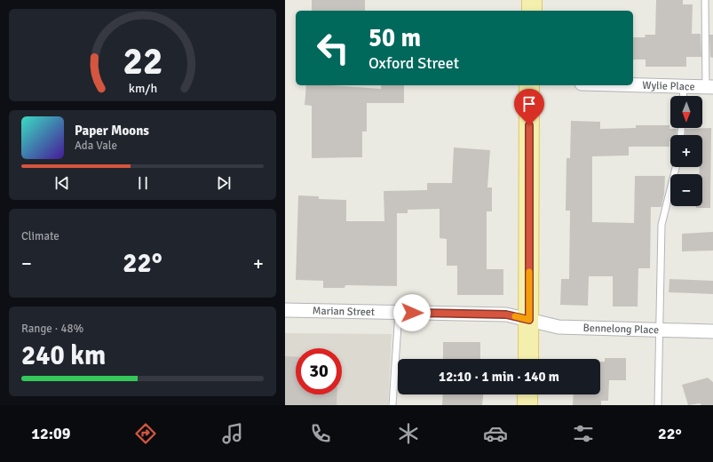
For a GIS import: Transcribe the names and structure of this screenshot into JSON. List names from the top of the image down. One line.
{"streets":{"street":["Wylie Place","Marian Street","Bennelong Place"]},"crossings":[["Marian Street","Bennelong Place"]],"north":"bottom","page":{"turn":["50 m","Oxford Street"],"map_buttons":["+","−"],"song":["Paper Moons","Ada Vale"],"tile":["Climate",["Range · 48%","240 km"]],"heat":["−","22°","+"],"limit":"30","trip":"12:10 · 1 min · 140 m","tabs":["12:09","22°"],"gauge":["22","km/h"]}}
